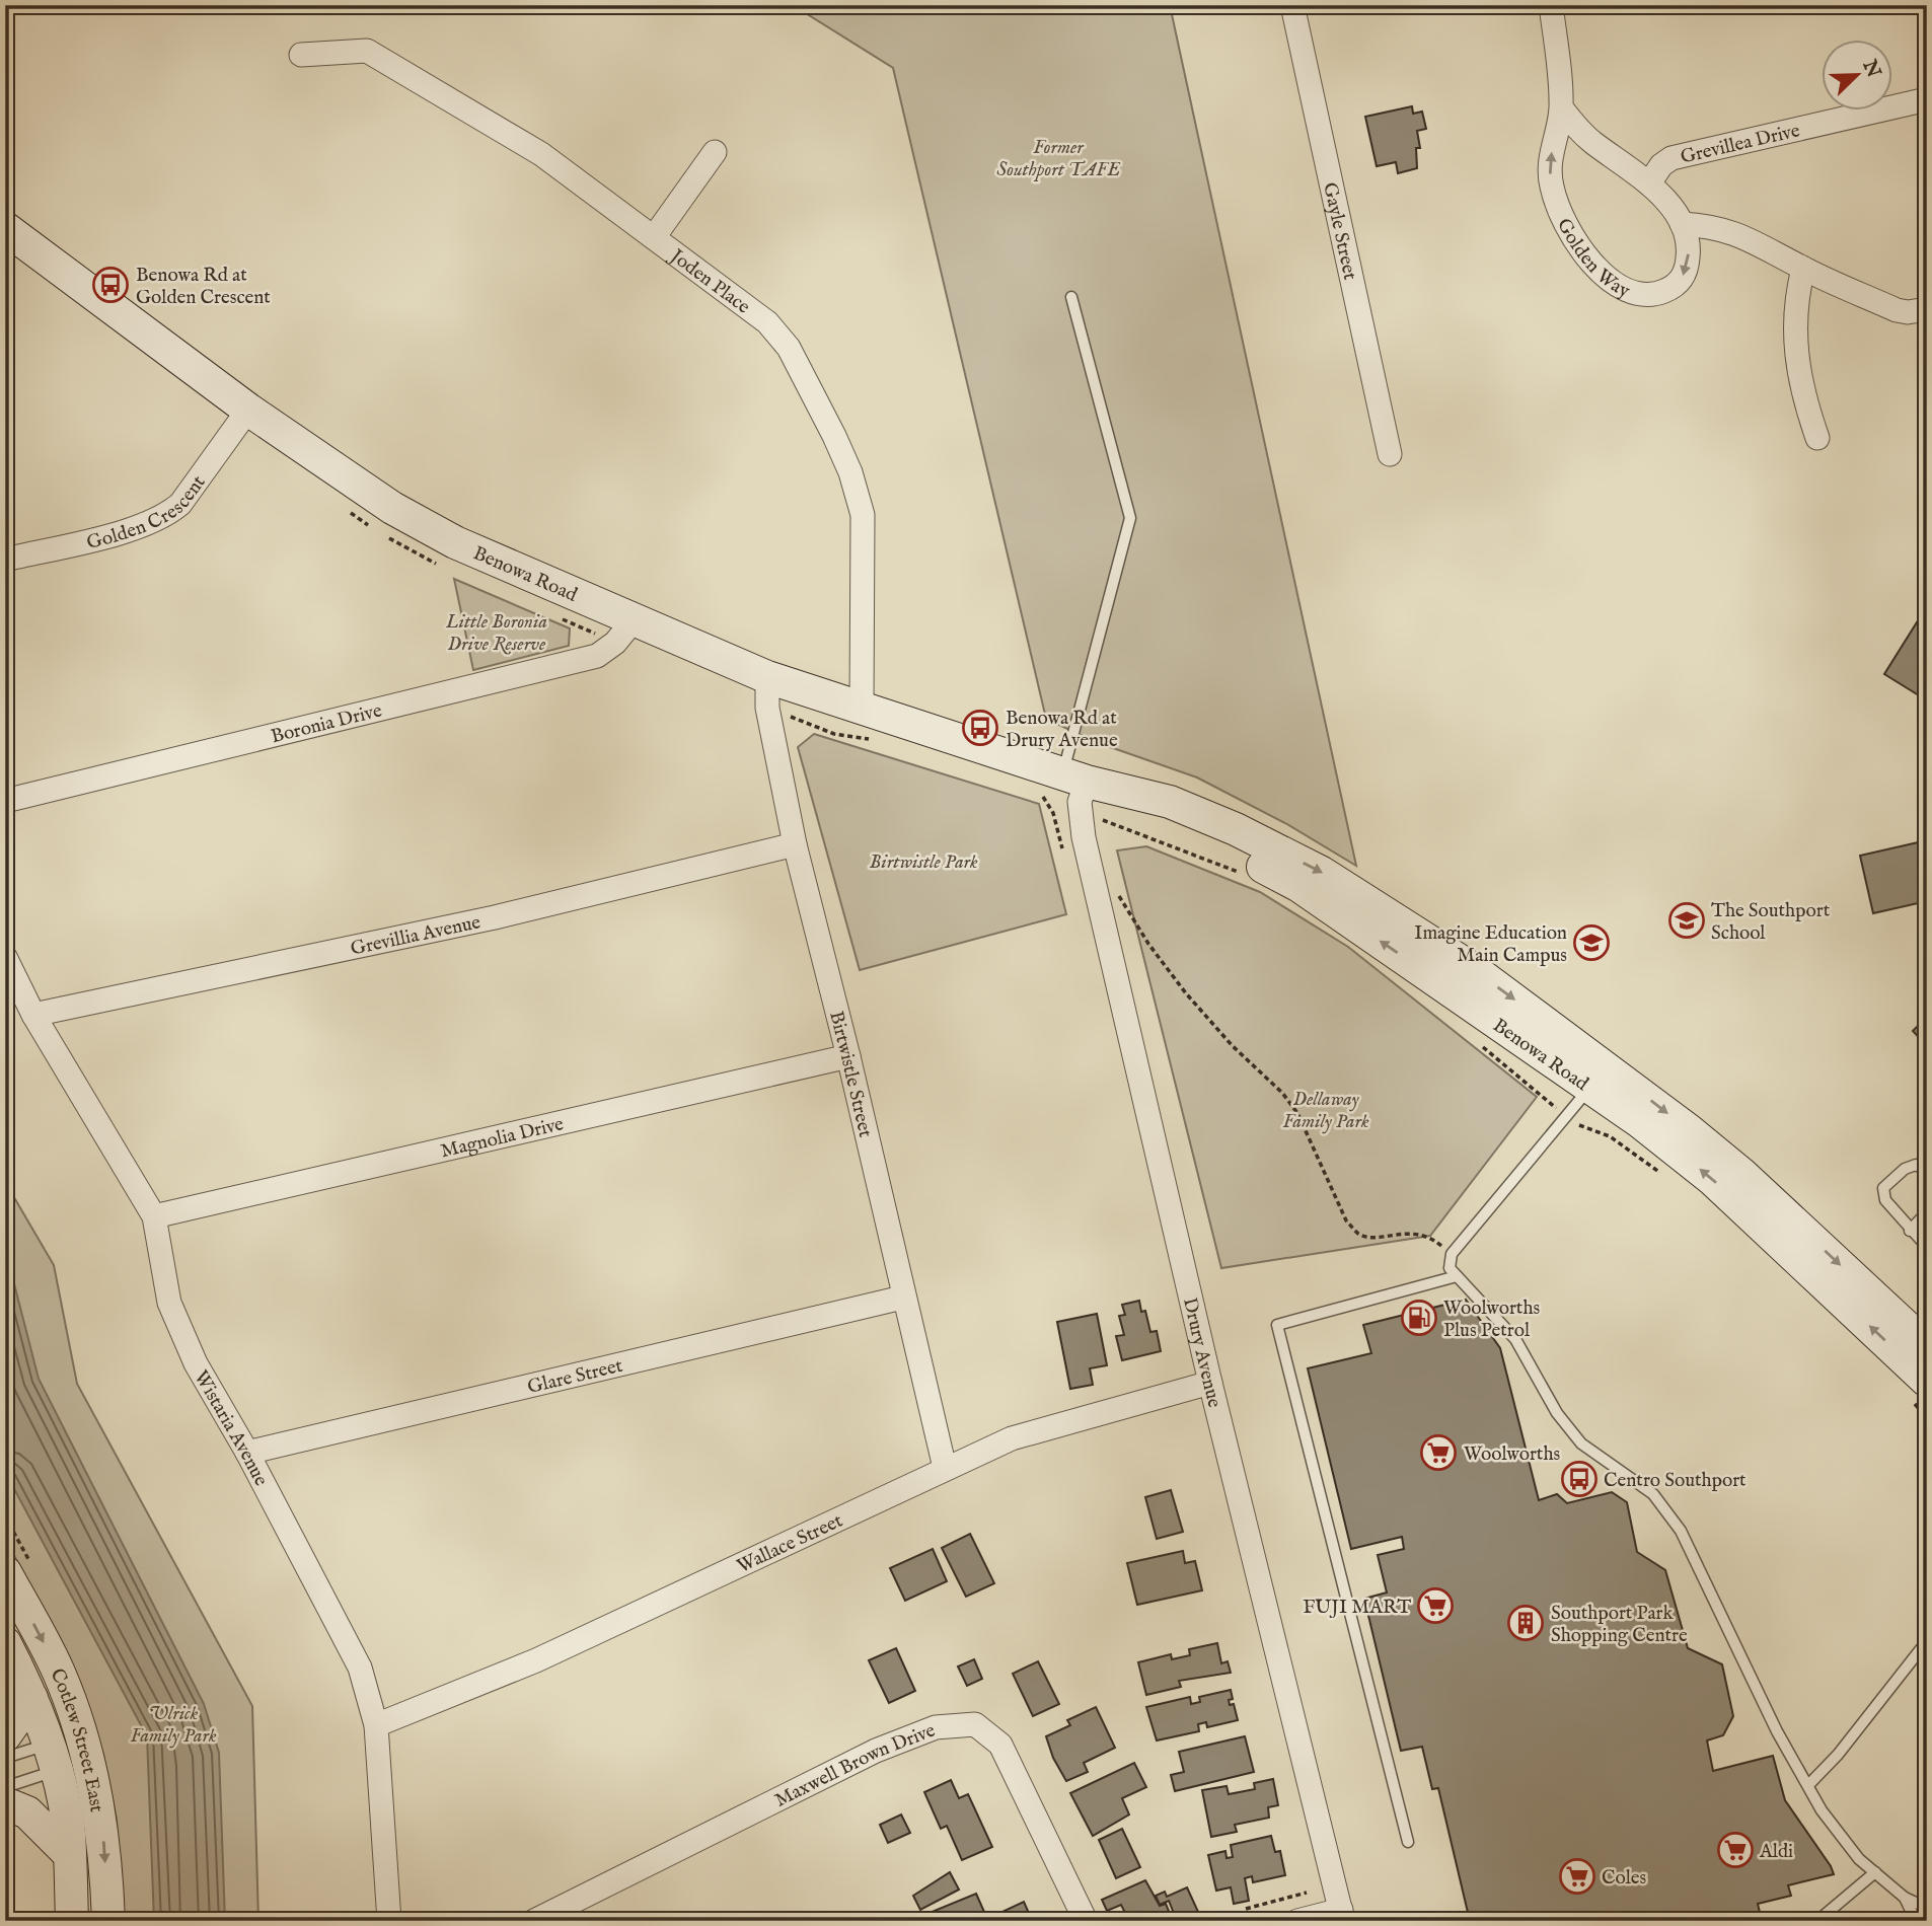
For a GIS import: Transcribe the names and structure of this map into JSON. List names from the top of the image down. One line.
{"streets":{"main road":["Benowa Road","Cotlew Street East"],"street":["Grevillea Drive","Gayle Street","Golden Way","Joden Place","Golden Crescent","Boronia Drive","Grevillia Avenue","Birtwistle Street","Magnolia Drive","Drury Avenue","Glare Street","Wistaria Avenue","Wallace Street","Maxwell Brown Drive"]},"crossings":[["Grevillea Drive","Golden Way"],["Joden Place","Benowa Road"],["Golden Crescent","Benowa Road"],["Benowa Road","Boronia Drive"],["Benowa Road","Birtwistle Street"],["Benowa Road","Drury Avenue"],["Grevillia Avenue","Birtwistle Street"],["Grevillia Avenue","Wistaria Avenue"],["Birtwistle Street","Magnolia Drive"],["Birtwistle Street","Glare Street"],["Birtwistle Street","Wallace Street"],["Magnolia Drive","Wistaria Avenue"],["Drury Avenue","Wallace Street"],["Glare Street","Wistaria Avenue"],["Wistaria Avenue","Wallace Street"]],"parks":["Former Southport TAFE","Little Boronia Drive Reserve","Birtwistle Park","Dellaway Family Park","Ulrick Family Park"],"places":{"bus stop":["Benowa Rd at Golden Crescent","Benowa Rd at Drury Avenue","Centro Southport"],"school or university":["The Southport School","Imagine Education Main Campus"],"fuel station":["Woolworths Plus Petrol"],"supermarket":["Woolworths","FUJI MART","Aldi","Coles"],"building":["Southport Park Shopping Centre"]},"north":"top right"}
